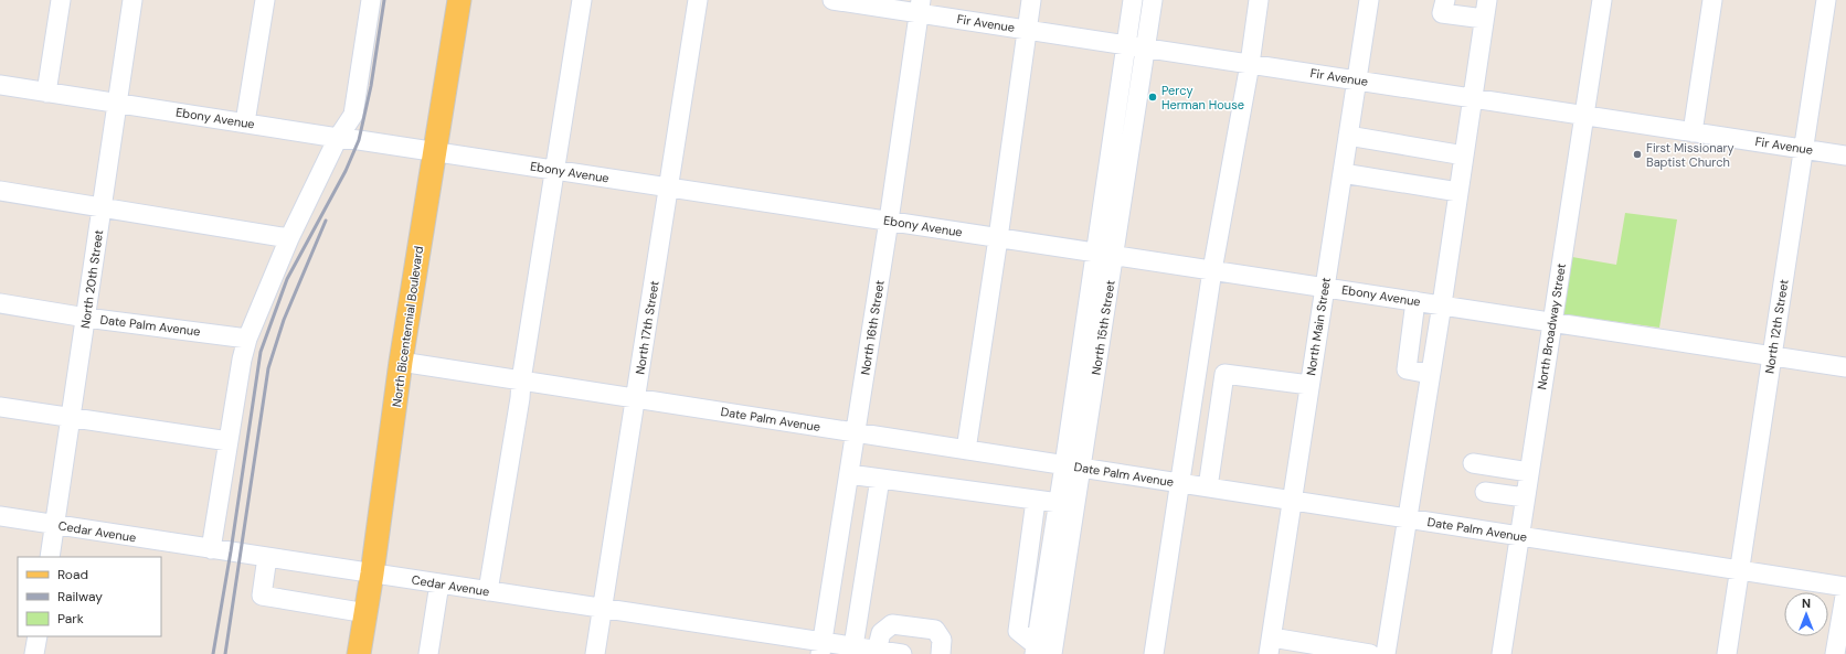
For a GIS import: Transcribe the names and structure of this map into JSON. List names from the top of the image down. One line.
{"streets":{"main road":["North Bicentennial Boulevard"],"street":["Fir Avenue","Ebony Avenue","North 20th Street","Date Palm Avenue","North Main Street","North Broadway Street","North 12th Street","North 17th Street","North 16th Street","North 15th Street","Cedar Avenue"]},"crossings":[["Fir Avenue","North Main Street"],["Fir Avenue","North Broadway Street"],["Fir Avenue","North 12th Street"],["Fir Avenue","North 16th Street"],["Fir Avenue","North 15th Street"],["Ebony Avenue","North 20th Street"],["Ebony Avenue","North Bicentennial Boulevard"],["Ebony Avenue","North Main Street"],["Ebony Avenue","North Broadway Street"],["Ebony Avenue","North 12th Street"],["Ebony Avenue","North 17th Street"],["Ebony Avenue","North 16th Street"],["Ebony Avenue","North 15th Street"],["North 20th Street","Date Palm Avenue"],["North 20th Street","Cedar Avenue"],["Date Palm Avenue","North Bicentennial Boulevard"],["Date Palm Avenue","North Main Street"],["Date Palm Avenue","North Broadway Street"],["Date Palm Avenue","North 12th Street"],["Date Palm Avenue","North 17th Street"],["Date Palm Avenue","North 16th Street"],["Date Palm Avenue","North 15th Street"],["North Bicentennial Boulevard","Cedar Avenue"],["North 17th Street","Cedar Avenue"],["North 16th Street","Cedar Avenue"]],"places":["Percy Herman House","First Missionary Baptist Church"],"legend":["Road","Railway","Park"],"north":"top"}
